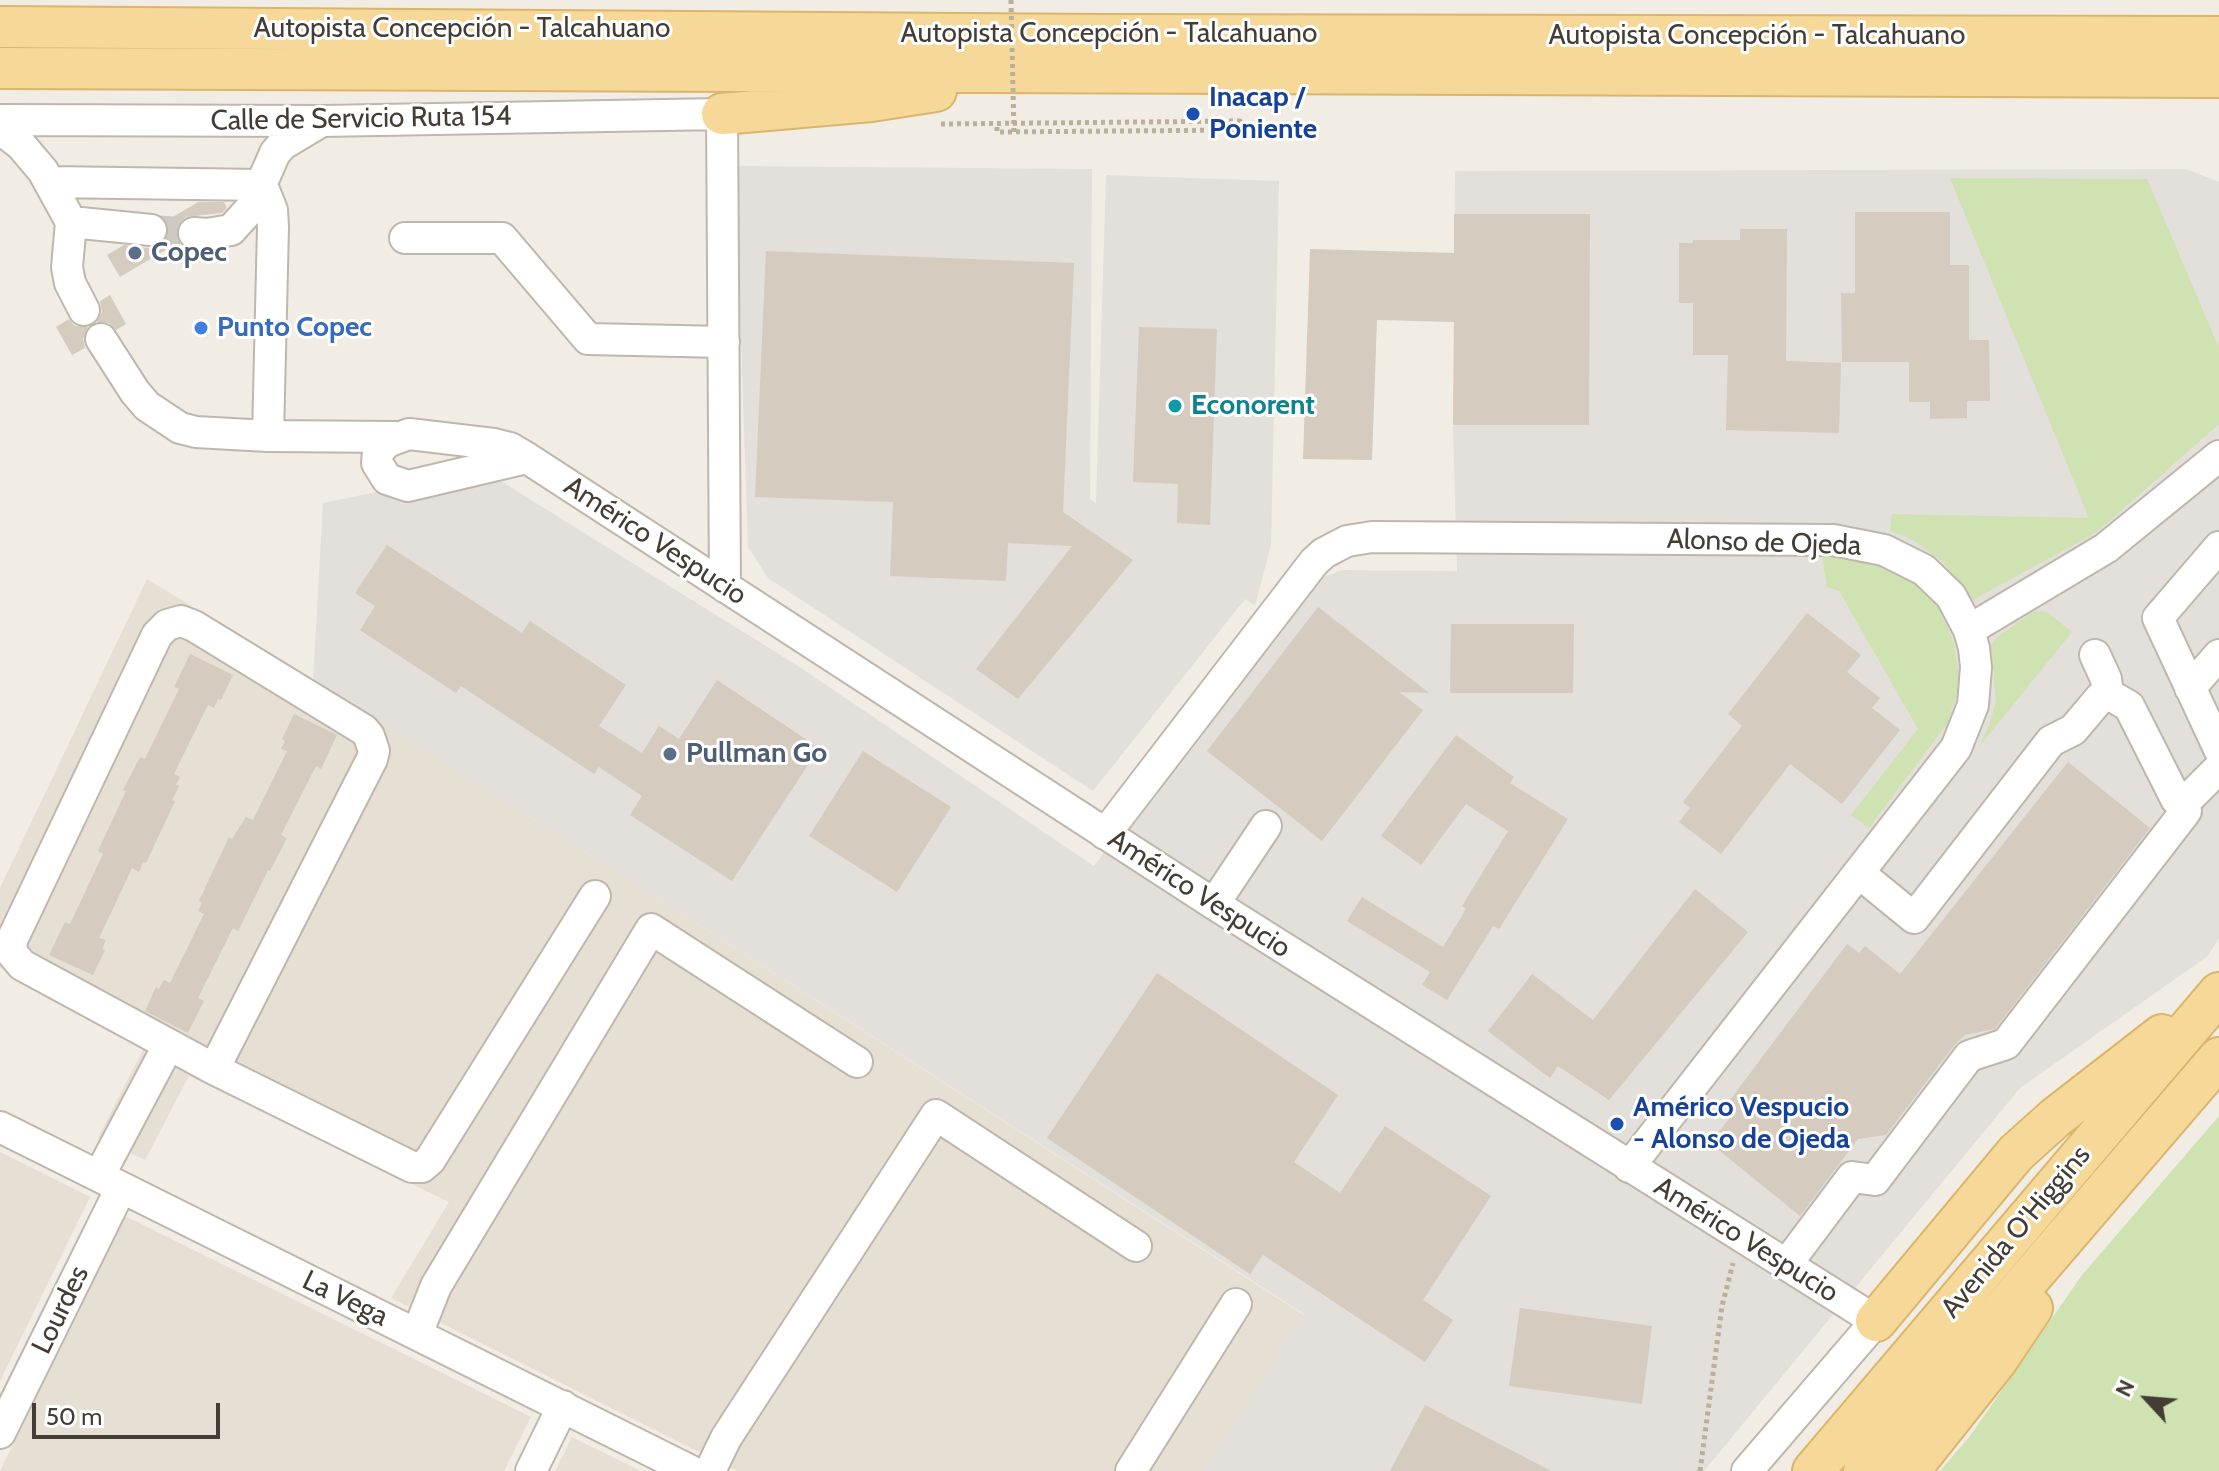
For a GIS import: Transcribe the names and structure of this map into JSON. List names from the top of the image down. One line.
{"streets":{"main road":["Autopista Concepción - Talcahuano","Avenida O'Higgins"],"street":["Calle de Servicio Ruta 154","Américo Vespucio","Alonso de Ojeda","La Vega","Lourdes"]},"crossings":[["Américo Vespucio","Alonso de Ojeda"],["La Vega","Lourdes"]],"places":["Inacap / Poniente","Copec","Punto Copec","Econorent","Pullman Go","Américo Vespucio - Alonso de Ojeda"],"scale_bar":"50 m","north":"top left"}
